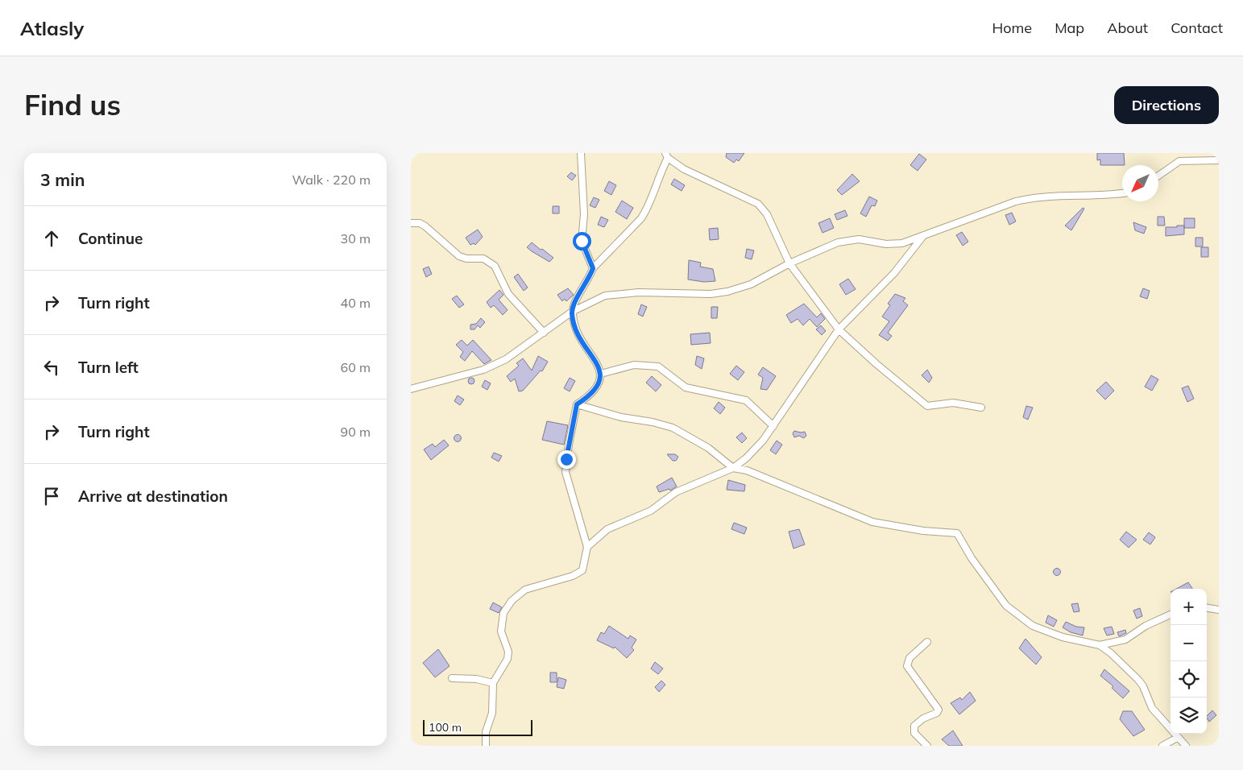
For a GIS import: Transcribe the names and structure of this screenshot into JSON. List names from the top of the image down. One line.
{"scale_bar":"100 m","north":"bottom left","page":{"header":"Atlasly","nav":["Home","Map","About","Contact"],"buttons":"Directions","title":"Find us","heading":["3 min","Walk · 220 m"],"list":[["Continue","30 m"],["Turn right","40 m"],["Turn left","60 m"],["Turn right","90 m"],"Arrive at destination"],"map_buttons":["+","−"],"scale":"100 m"}}
